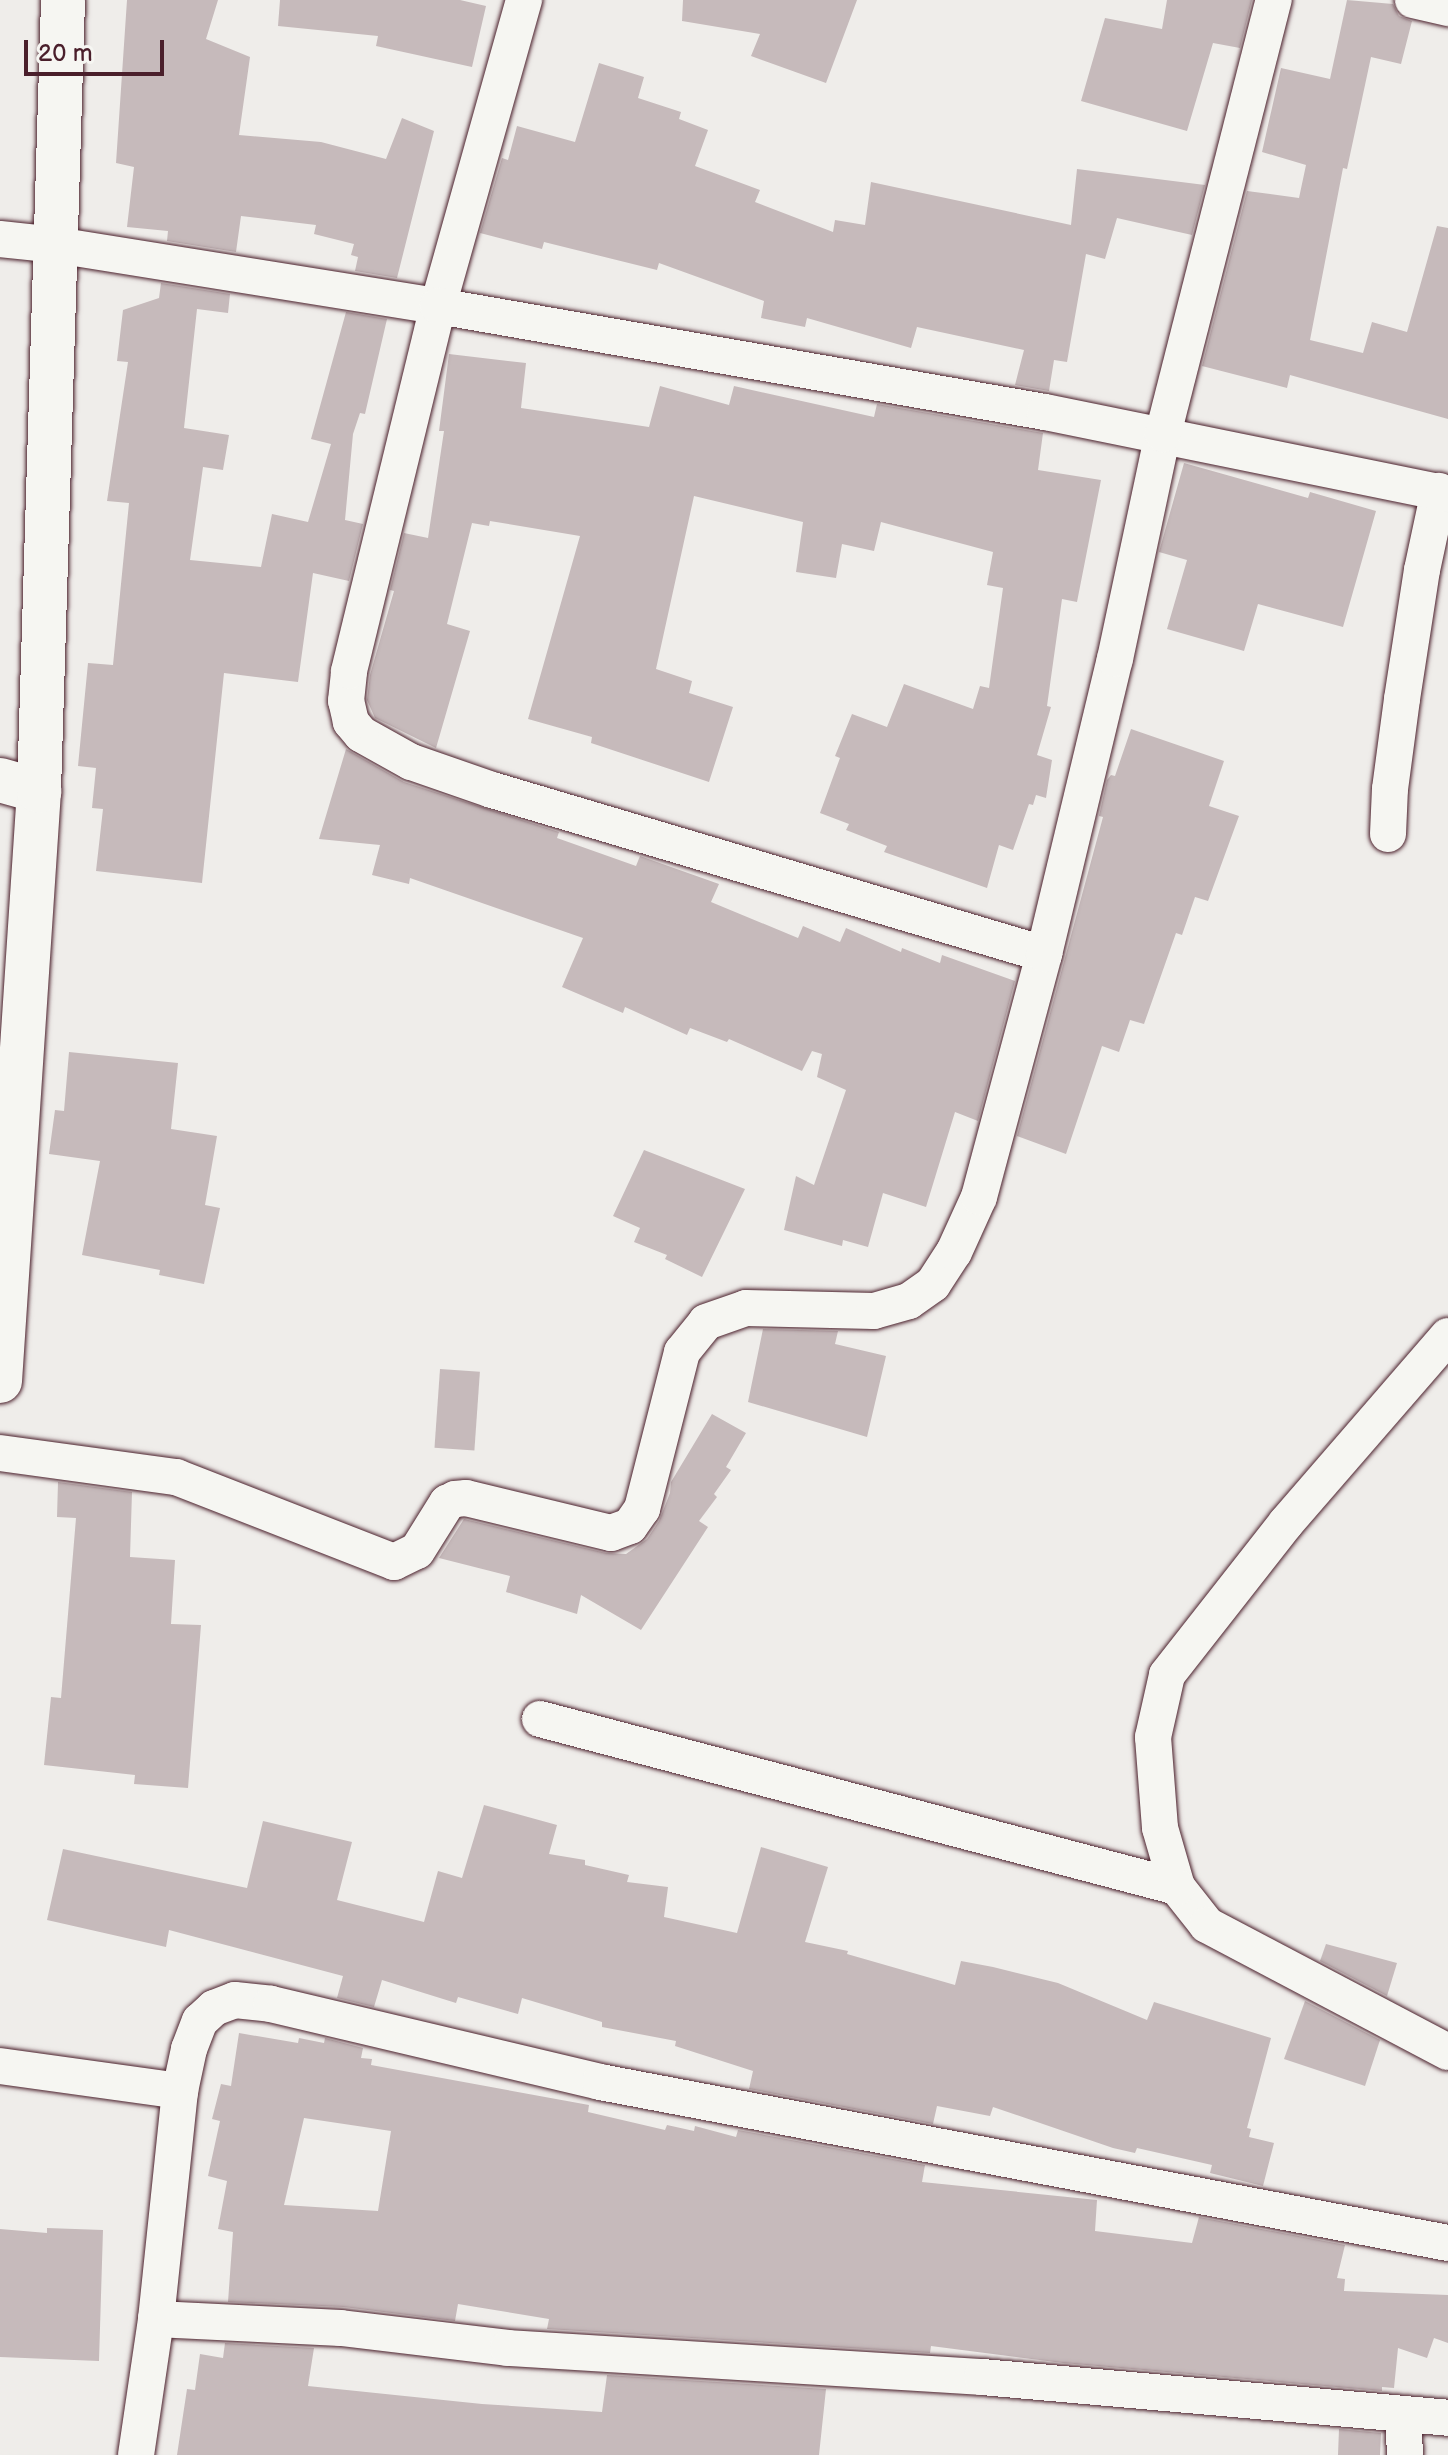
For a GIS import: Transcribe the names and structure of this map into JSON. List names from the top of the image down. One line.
{"scale_bar":"20 m"}
